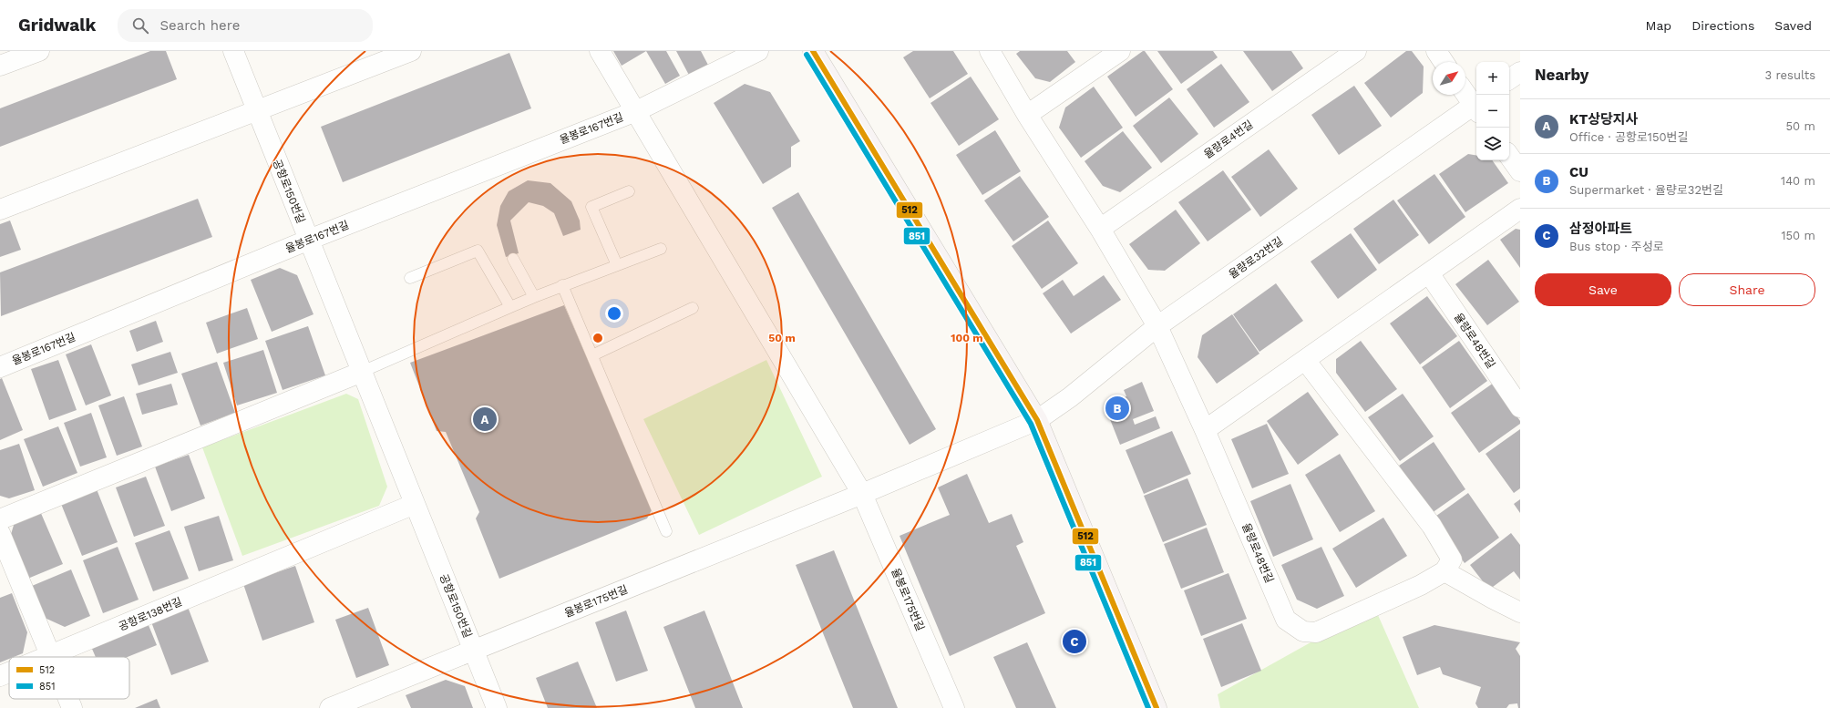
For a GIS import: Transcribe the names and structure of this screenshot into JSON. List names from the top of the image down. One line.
{"streets":{"street":["율봉로167번길","율량로4번길","공항로150번길","율량로32번길","율량로48번길","율봉로175번길","공항로138번길"]},"crossings":[["율봉로167번길","공항로150번길"],["율봉로167번길","율봉로175번길"],["공항로150번길","율봉로175번길"],["공항로150번길","공항로138번길"],["율량로32번길","율량로48번길"],["율량로32번길","율봉로175번길"]],"lines":["transit line 512","transit line 851"],"legend":["512","851"],"north":"top right","page":{"header":"Gridwalk","search":"Search here","nav":["Map","Directions","Saved"],"heading":["Nearby","3 results"],"map_buttons":["+","−"],"list":[{"mark":"A","name":"KT상당지사","note":"Office · 공항로150번길","value":"50 m"},{"mark":"B","name":"CU","note":"Supermarket · 율량로32번길","value":"140 m"},{"mark":"C","name":"삼정아파트","note":"Bus stop · 주성로","value":"150 m"}],"buttons":["Save","Share"],"pins":["B","A","C"]},"rings":["50 m","100 m"]}
